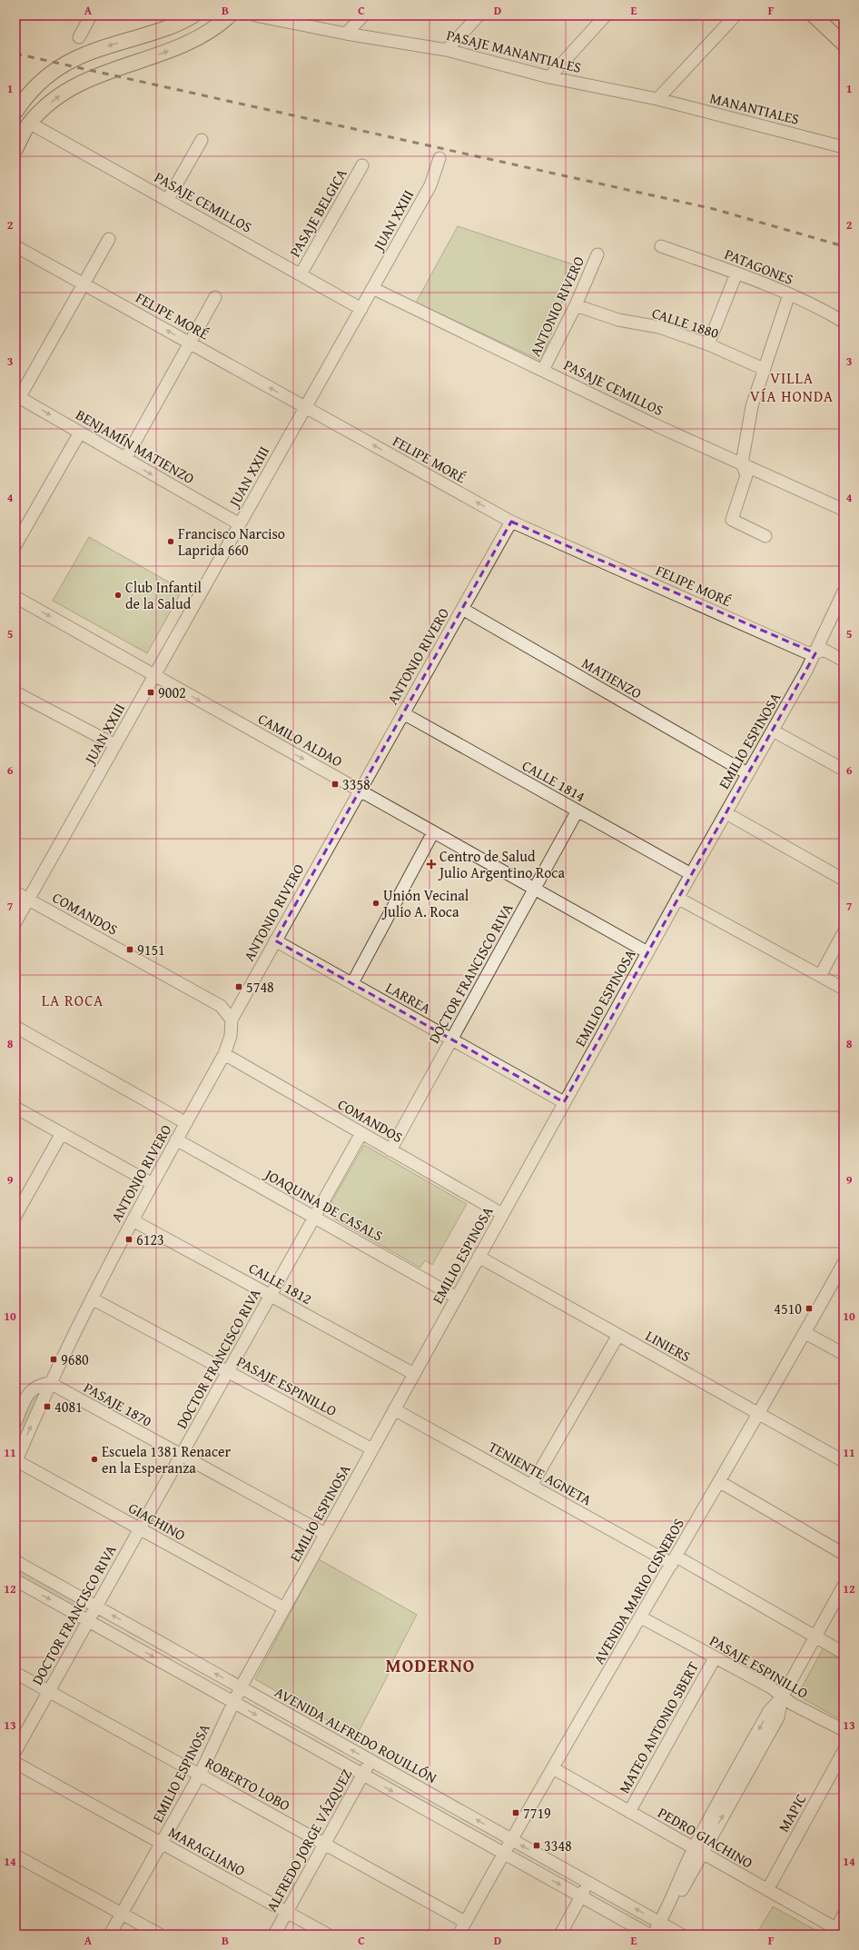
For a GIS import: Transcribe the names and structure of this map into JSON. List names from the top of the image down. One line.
{"streets":{"street":["PASAJE MANANTIALES","MANANTIALES","PASAJE CEMILLOS","PASAJE BELGICA","JUAN XXIII","PATAGONES","ANTONIO RIVERO","FELIPE MORÉ","CALLE 1880","BENJAMÍN MATIENZO","MATIENZO","CAMILO ALDAO","EMILIO ESPINOSA","CALLE 1814","COMANDOS","DOCTOR FRANCISCO RIVA","LARREA","JOAQUINA DE CASALS","CALLE 1812","LINIERS","PASAJE ESPINILLO","PASAJE 1870","TENIENTE AGNETA","GIACHINO","AVENIDA MARIO CISNEROS","MATEO ANTONIO SBERT","AVENIDA ALFREDO ROUILLÓN","ROBERTO LOBO","MAPIC","PEDRO GIACHINO","ALFREDO JORGE VÁZQUEZ","MARAGLIANO"]},"crossings":[["PASAJE MANANTIALES","MANANTIALES"],["PASAJE CEMILLOS","PASAJE BELGICA"],["PASAJE CEMILLOS","JUAN XXIII"],["PASAJE CEMILLOS","ANTONIO RIVERO"],["JUAN XXIII","FELIPE MORÉ"],["JUAN XXIII","BENJAMÍN MATIENZO"],["JUAN XXIII","CAMILO ALDAO"],["JUAN XXIII","COMANDOS"],["ANTONIO RIVERO","FELIPE MORÉ"],["ANTONIO RIVERO","CALLE 1880"],["ANTONIO RIVERO","MATIENZO"],["ANTONIO RIVERO","CAMILO ALDAO"],["ANTONIO RIVERO","CALLE 1814"],["ANTONIO RIVERO","COMANDOS"],["ANTONIO RIVERO","LARREA"],["ANTONIO RIVERO","JOAQUINA DE CASALS"],["ANTONIO RIVERO","CALLE 1812"],["ANTONIO RIVERO","PASAJE ESPINILLO"],["ANTONIO RIVERO","PASAJE 1870"],["ANTONIO RIVERO","GIACHINO"],["FELIPE MORÉ","EMILIO ESPINOSA"],["MATIENZO","EMILIO ESPINOSA"],["CAMILO ALDAO","EMILIO ESPINOSA"],["CAMILO ALDAO","DOCTOR FRANCISCO RIVA"],["EMILIO ESPINOSA","CALLE 1814"],["EMILIO ESPINOSA","COMANDOS"],["EMILIO ESPINOSA","LARREA"],["EMILIO ESPINOSA","JOAQUINA DE CASALS"],["EMILIO ESPINOSA","CALLE 1812"],["EMILIO ESPINOSA","LINIERS"],["EMILIO ESPINOSA","PASAJE ESPINILLO"],["EMILIO ESPINOSA","PASAJE 1870"],["EMILIO ESPINOSA","TENIENTE AGNETA"],["EMILIO ESPINOSA","GIACHINO"],["EMILIO ESPINOSA","AVENIDA ALFREDO ROUILLÓN"],["EMILIO ESPINOSA","ROBERTO LOBO"],["EMILIO ESPINOSA","MARAGLIANO"],["CALLE 1814","DOCTOR FRANCISCO RIVA"],["COMANDOS","DOCTOR FRANCISCO RIVA"],["DOCTOR FRANCISCO RIVA","LARREA"],["DOCTOR FRANCISCO RIVA","JOAQUINA DE CASALS"],["DOCTOR FRANCISCO RIVA","CALLE 1812"],["DOCTOR FRANCISCO RIVA","PASAJE ESPINILLO"],["DOCTOR FRANCISCO RIVA","PASAJE 1870"],["DOCTOR FRANCISCO RIVA","GIACHINO"],["DOCTOR FRANCISCO RIVA","AVENIDA ALFREDO ROUILLÓN"],["DOCTOR FRANCISCO RIVA","ROBERTO LOBO"],["LINIERS","AVENIDA MARIO CISNEROS"],["PASAJE ESPINILLO","AVENIDA MARIO CISNEROS"],["PASAJE ESPINILLO","MATEO ANTONIO SBERT"],["TENIENTE AGNETA","AVENIDA MARIO CISNEROS"],["AVENIDA MARIO CISNEROS","AVENIDA ALFREDO ROUILLÓN"],["AVENIDA MARIO CISNEROS","ROBERTO LOBO"],["AVENIDA MARIO CISNEROS","PEDRO GIACHINO"],["MATEO ANTONIO SBERT","PEDRO GIACHINO"],["AVENIDA ALFREDO ROUILLÓN","ALFREDO JORGE VÁZQUEZ"],["ROBERTO LOBO","ALFREDO JORGE VÁZQUEZ"],["MAPIC","PEDRO GIACHINO"],["ALFREDO JORGE VÁZQUEZ","MARAGLIANO"]],"one_way":["FELIPE MORÉ","BENJAMÍN MATIENZO","CAMILO ALDAO"],"districts":["VILLA VÍA HONDA","LA ROCA","MODERNO"],"places":{"other":["Francisco Narciso Laprida 660","Club Infantil de la Salud","Unión Vecinal Julio A. Roca","Escuela 1381 Renacer en la Esperanza"],"transit":["9002","3358","9151","5748","6123","4510","9680","4081","7719","3348"],"health":["Centro de Salud Julio Argentino Roca"]},"grid":{"columns":["A","B","C","D","E","F"],"rows":["1","2","3","4","5","6","7","8","9","10","11","12","13","14"]}}
